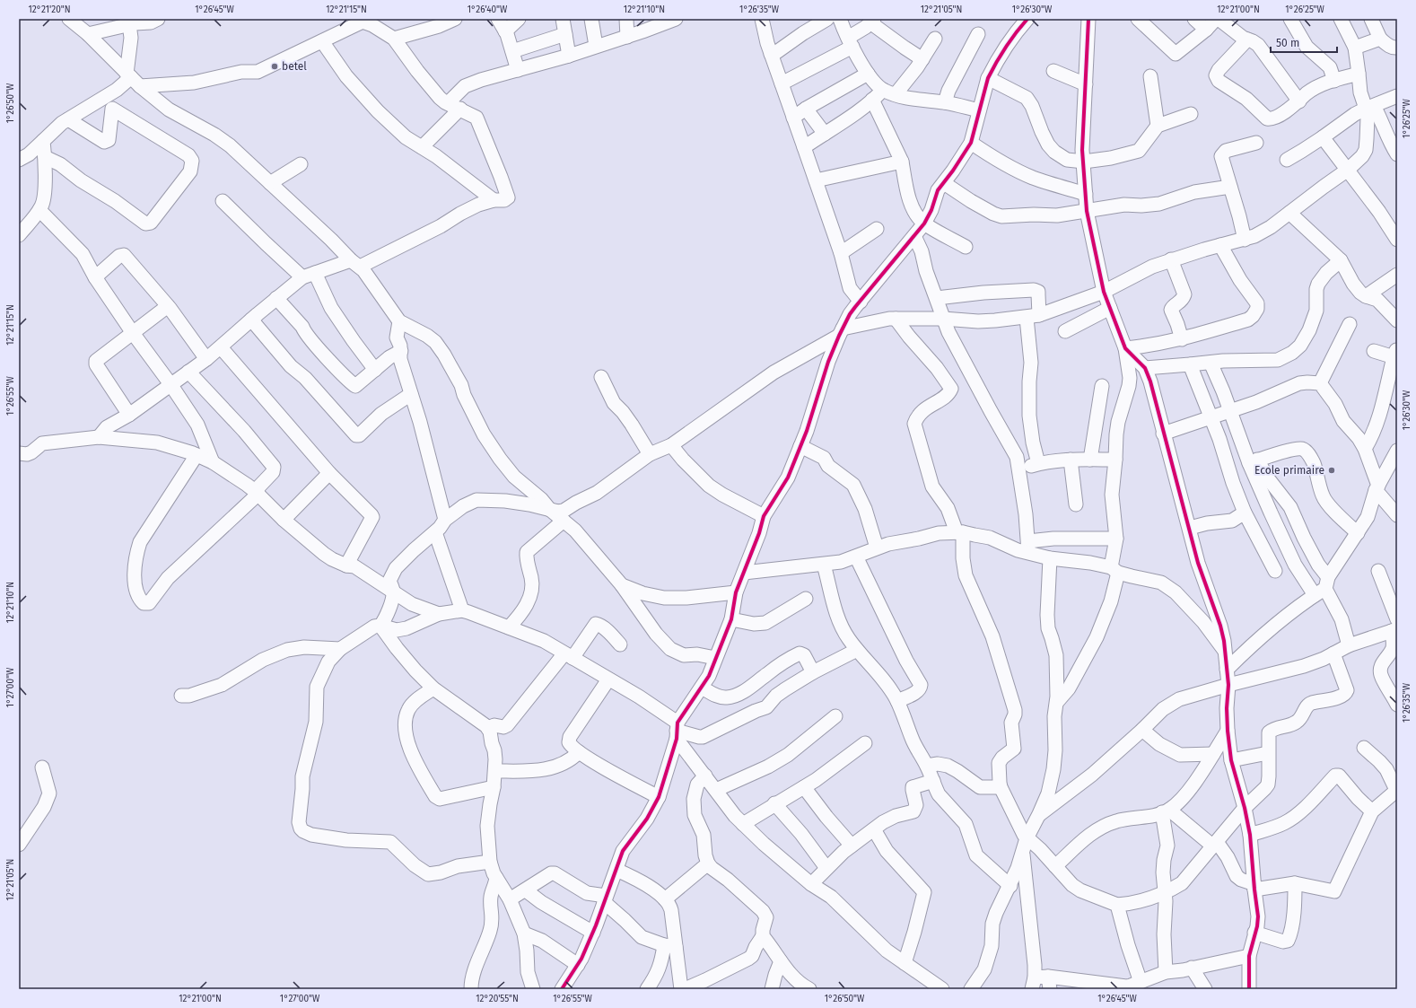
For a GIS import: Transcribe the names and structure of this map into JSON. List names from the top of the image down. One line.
{"places":["betel","Ecole primaire"],"scale_bar":"50 m","coordinates":["12°21'20\"N","1°26'45\"W","12°21'15\"N","1°26'40\"W","12°21'10\"N","1°26'35\"W","12°21'05\"N","1°26'30\"W","12°21'00\"N","1°26'25\"W","1°26'50\"W","1°26'55\"W","1°27'00\"W","12°20'55\"N"]}
